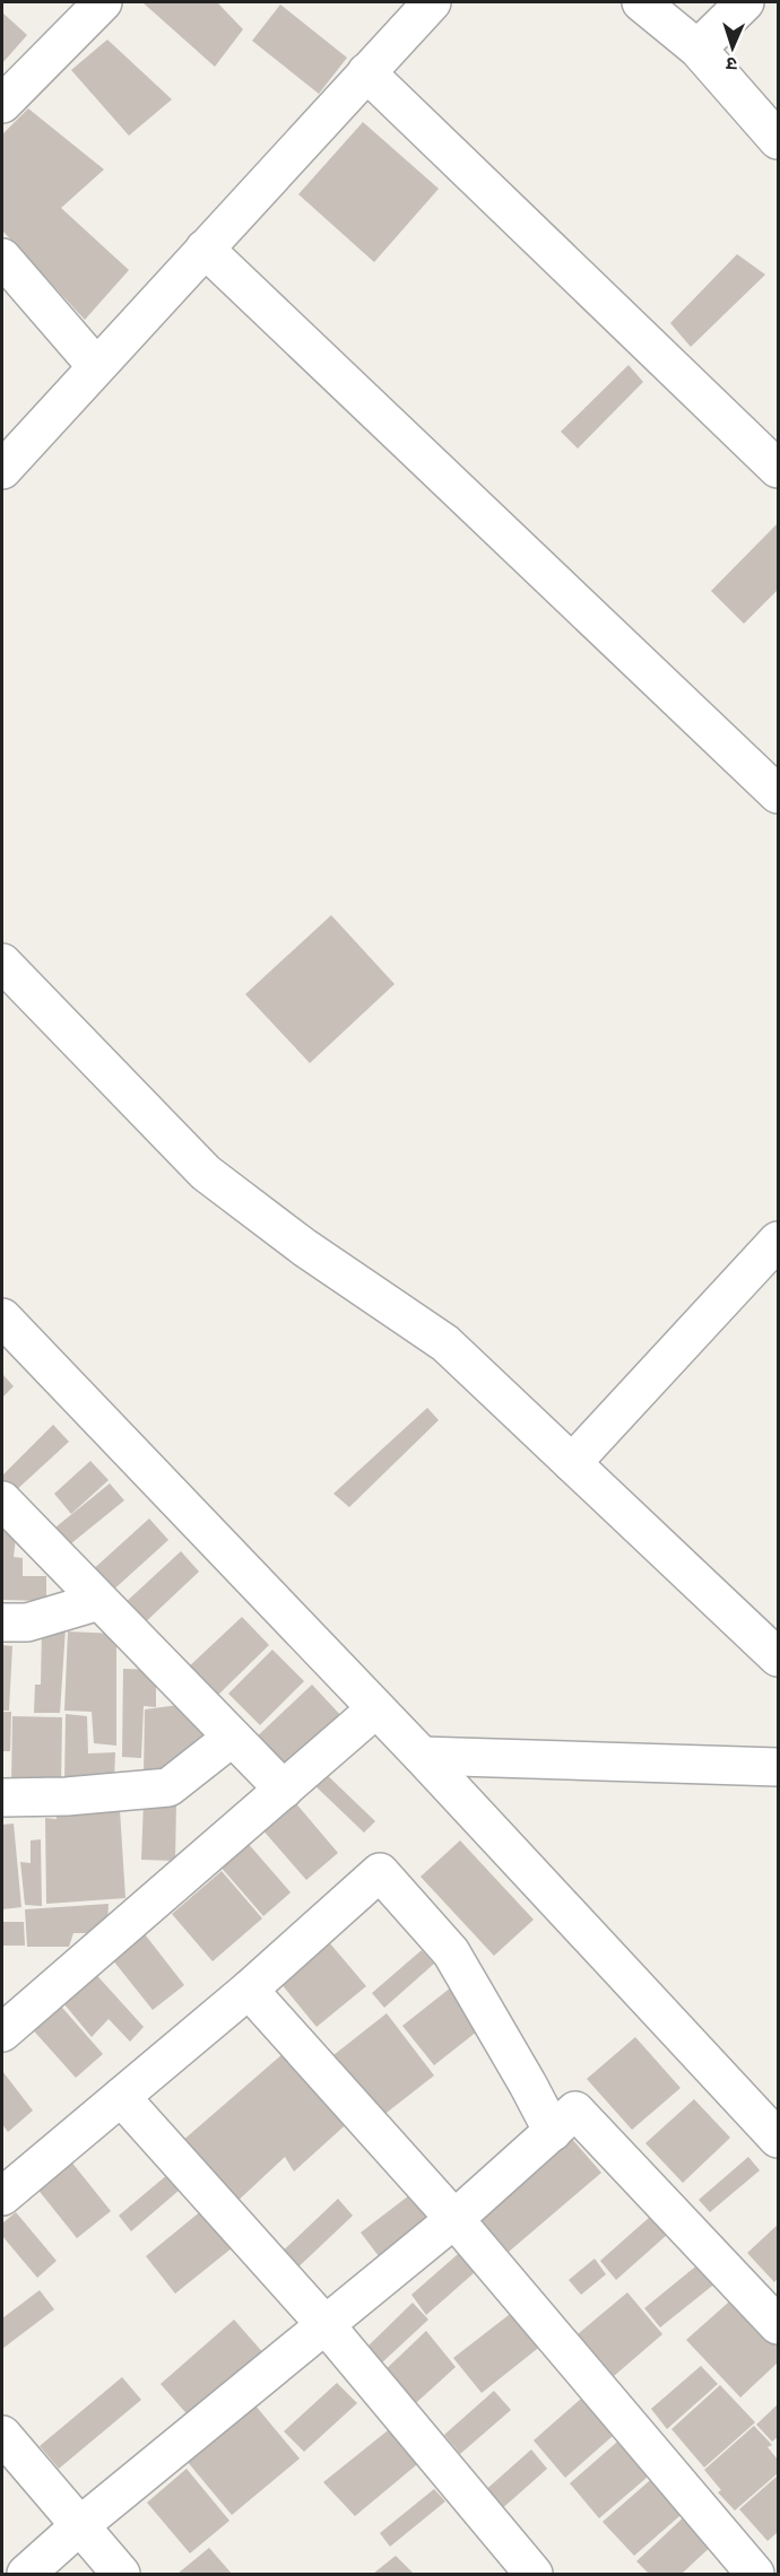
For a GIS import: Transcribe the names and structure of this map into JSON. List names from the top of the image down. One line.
{"north":"bottom"}
